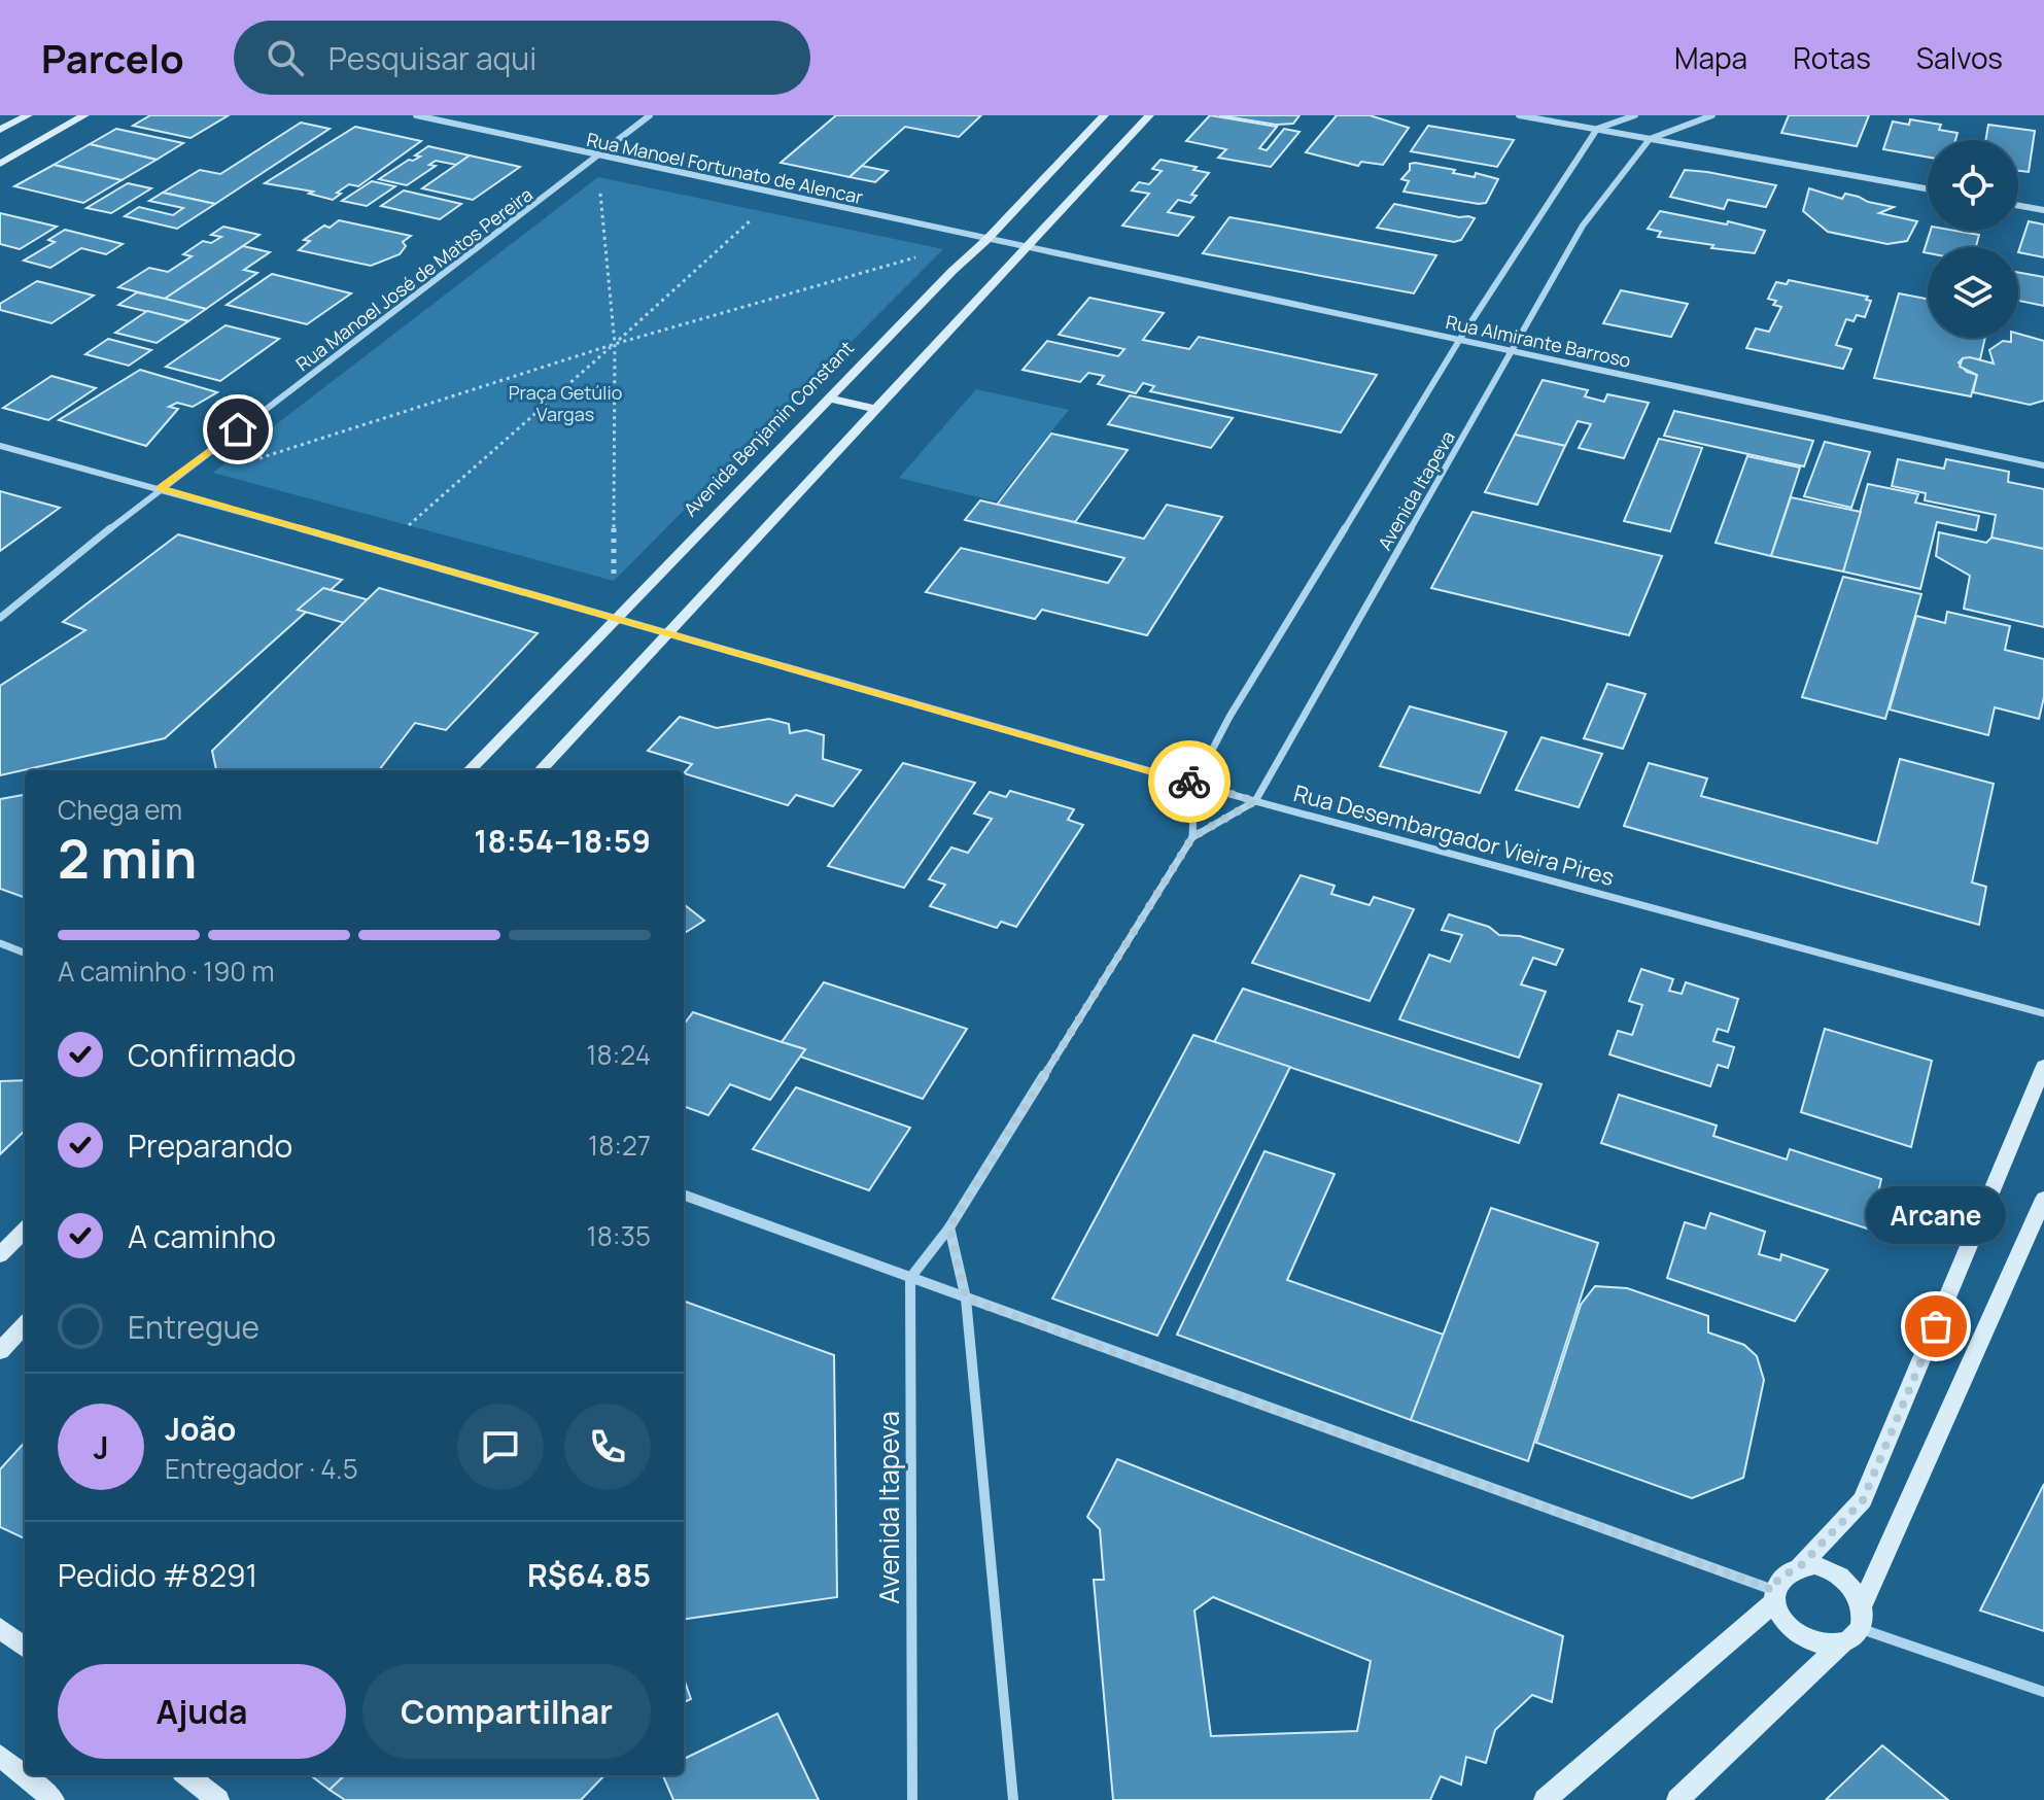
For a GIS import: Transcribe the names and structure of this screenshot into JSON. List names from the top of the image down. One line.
{"streets":{"main road":["Avenida Benjamin Constant"],"street":["Rua Manoel Fortunato de Alencar","Rua Manoel José de Matos Pereira","Rua Almirante Barroso","Avenida Itapeva","Rua Desembargador Vieira Pires"]},"crossings":[["Rua Manoel Fortunato de Alencar","Rua Manoel José de Matos Pereira"],["Rua Manoel Fortunato de Alencar","Rua Almirante Barroso"],["Rua Manoel Fortunato de Alencar","Avenida Benjamin Constant"],["Rua Manoel José de Matos Pereira","Rua Desembargador Vieira Pires"],["Rua Almirante Barroso","Avenida Itapeva"],["Avenida Benjamin Constant","Rua Desembargador Vieira Pires"],["Avenida Itapeva","Rua Desembargador Vieira Pires"]],"parks":["Praça Getúlio Vargas"],"places":["Arcane"],"page":{"header":"Parcelo","search":"Pesquisar aqui","nav":["Mapa","Rotas","Salvos"],"heading":["2 min","Chega em","18:54–18:59"],"panel":["João","Entregador · 4.5","Pedido #8291","R$64.85"],"bar":"A caminho · 190 m","list":[["Confirmado","18:24"],["Preparando","18:27"],["A caminho","18:35"],"Entregue"],"bubble":"Arcane","round":"J","buttons":["Ajuda","Compartilhar"]}}
